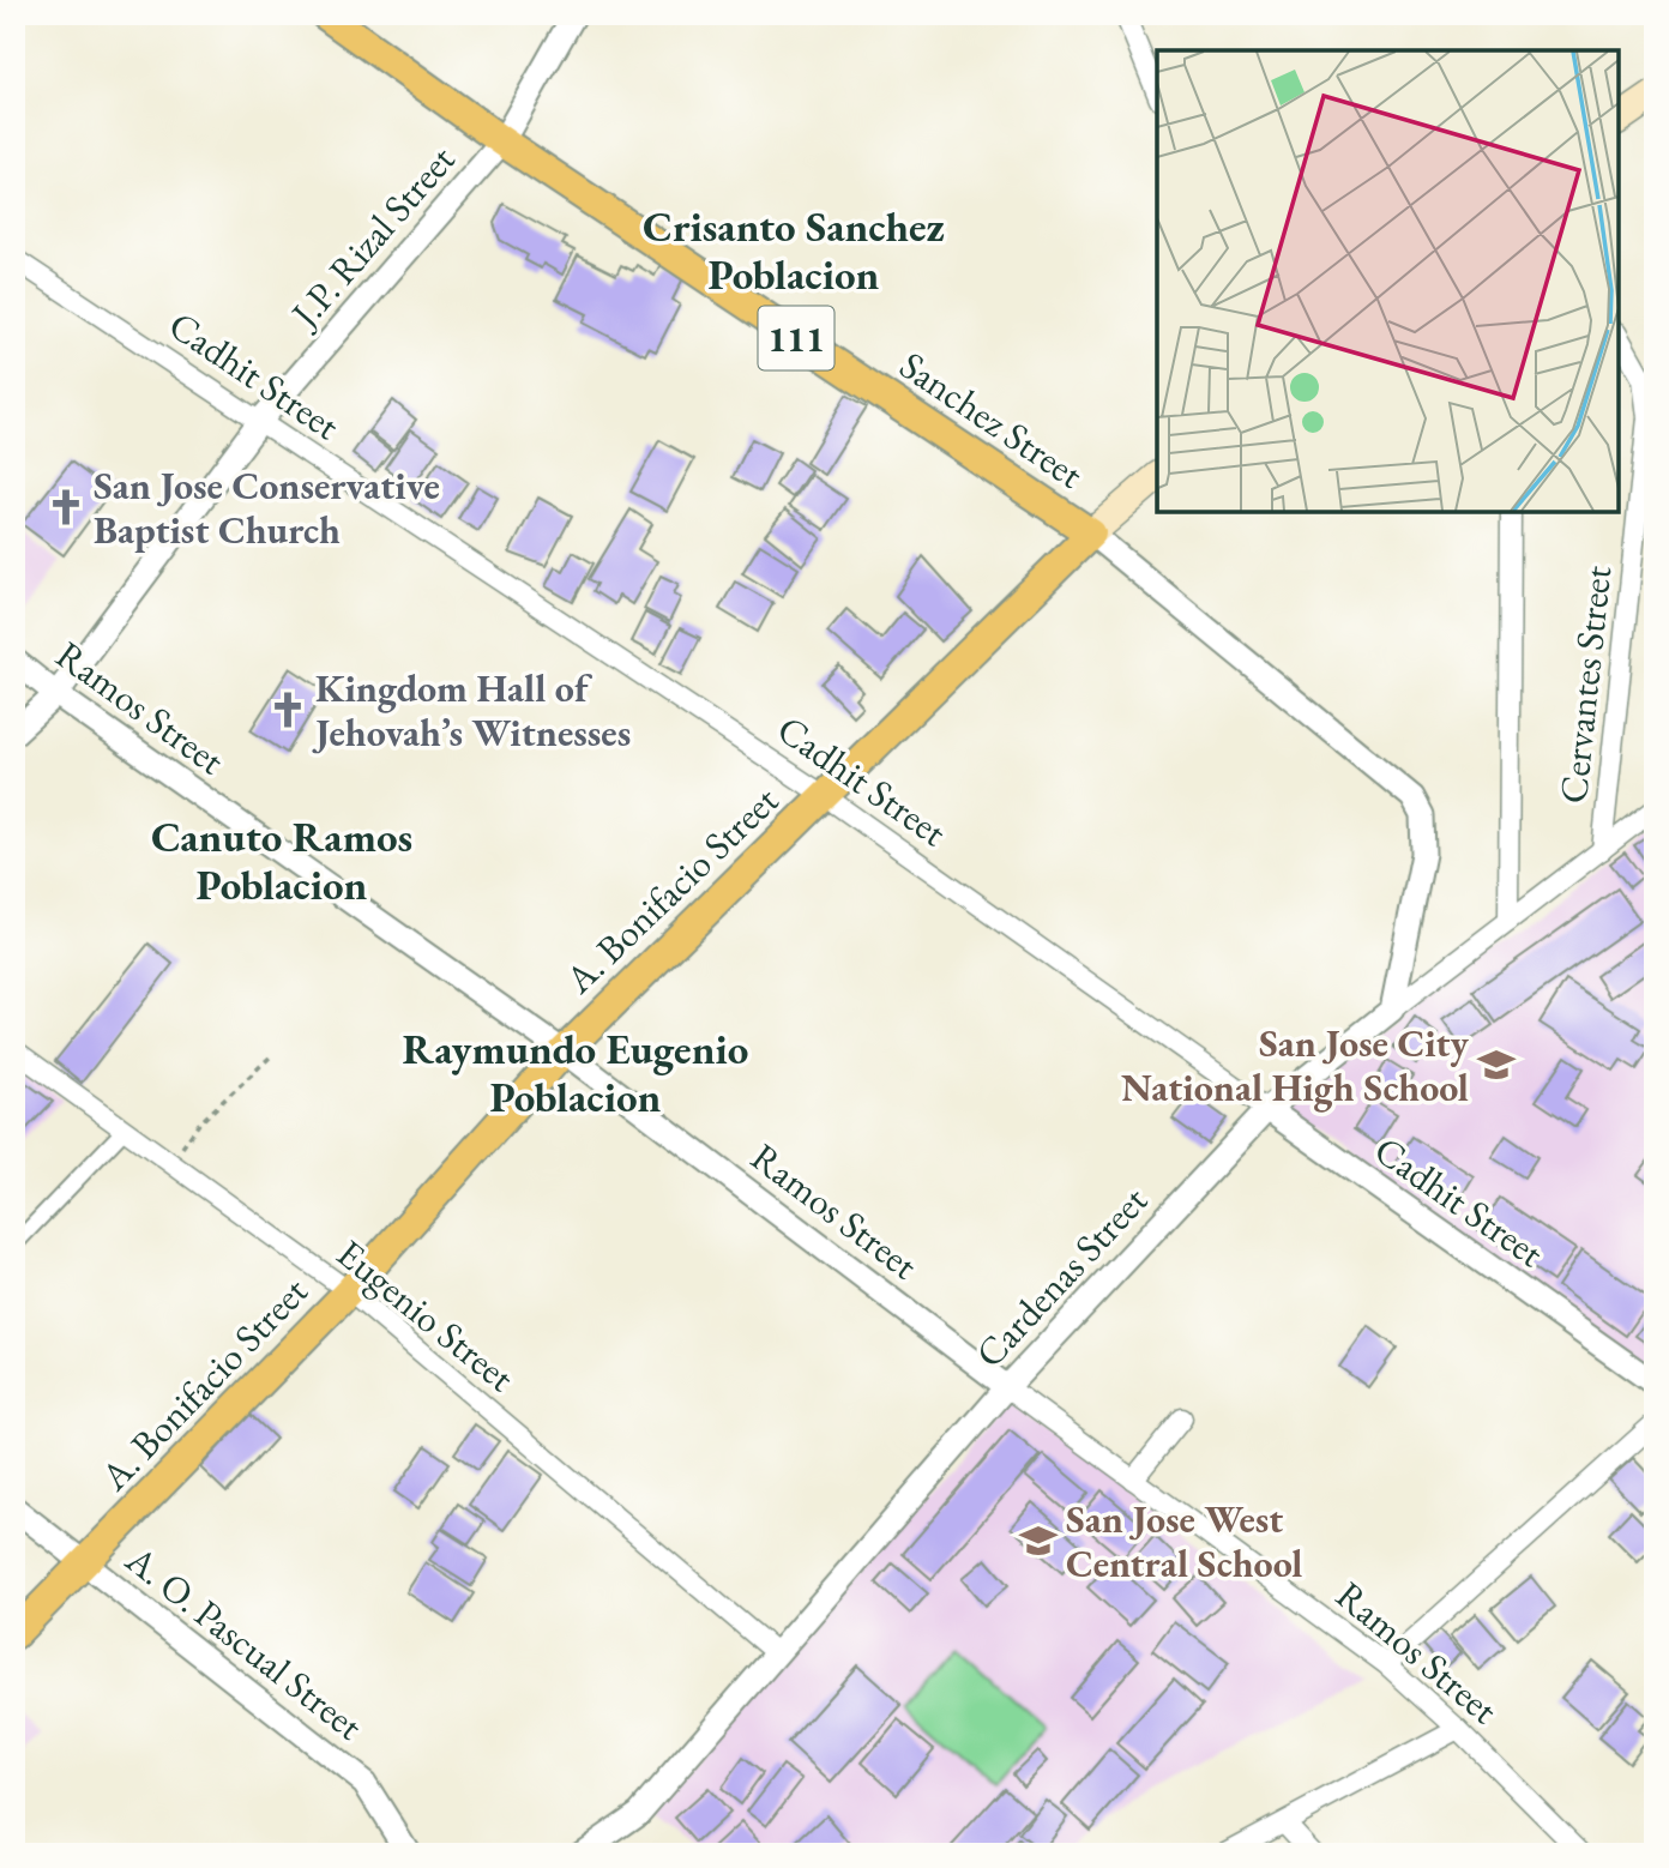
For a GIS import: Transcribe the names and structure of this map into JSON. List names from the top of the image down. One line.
{"streets":{"main road":["111","Sanchez Street","A. Bonifacio Street"],"street":["J.P. Rizal Street","Cadhit Street","Cervantes Street","Ramos Street","Cardenas Street","Eugenio Street","A. O. Pascual Street"]},"crossings":[["J.P. Rizal Street","Cadhit Street"],["J.P. Rizal Street","Sanchez Street"],["J.P. Rizal Street","Ramos Street"],["Cadhit Street","A. Bonifacio Street"],["Cadhit Street","Cardenas Street"],["Sanchez Street","A. Bonifacio Street"],["Sanchez Street","Cardenas Street"],["Cervantes Street","Cardenas Street"],["Ramos Street","A. Bonifacio Street"],["Ramos Street","Cardenas Street"],["A. Bonifacio Street","Eugenio Street"],["A. Bonifacio Street","A. O. Pascual Street"],["Cardenas Street","Eugenio Street"]],"districts":["Crisanto Sanchez Poblacion","Canuto Ramos Poblacion","Raymundo Eugenio Poblacion"],"places":{"church":["San Jose Conservative Baptist Church","Kingdom Hall of Jehovah’s Witnesses"],"school or university":["San Jose City National High School","San Jose West Central School"]}}
